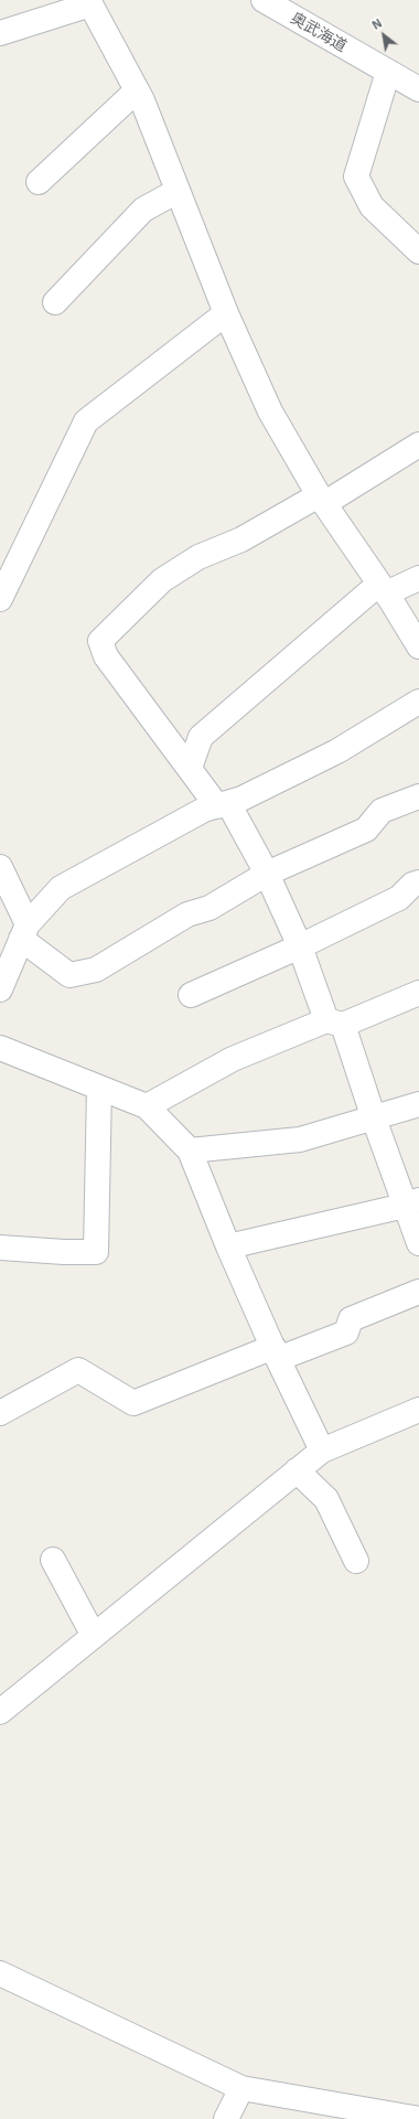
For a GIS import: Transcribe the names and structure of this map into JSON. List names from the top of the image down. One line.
{"streets":{"street":["奥武海道"]},"north":"top left"}
